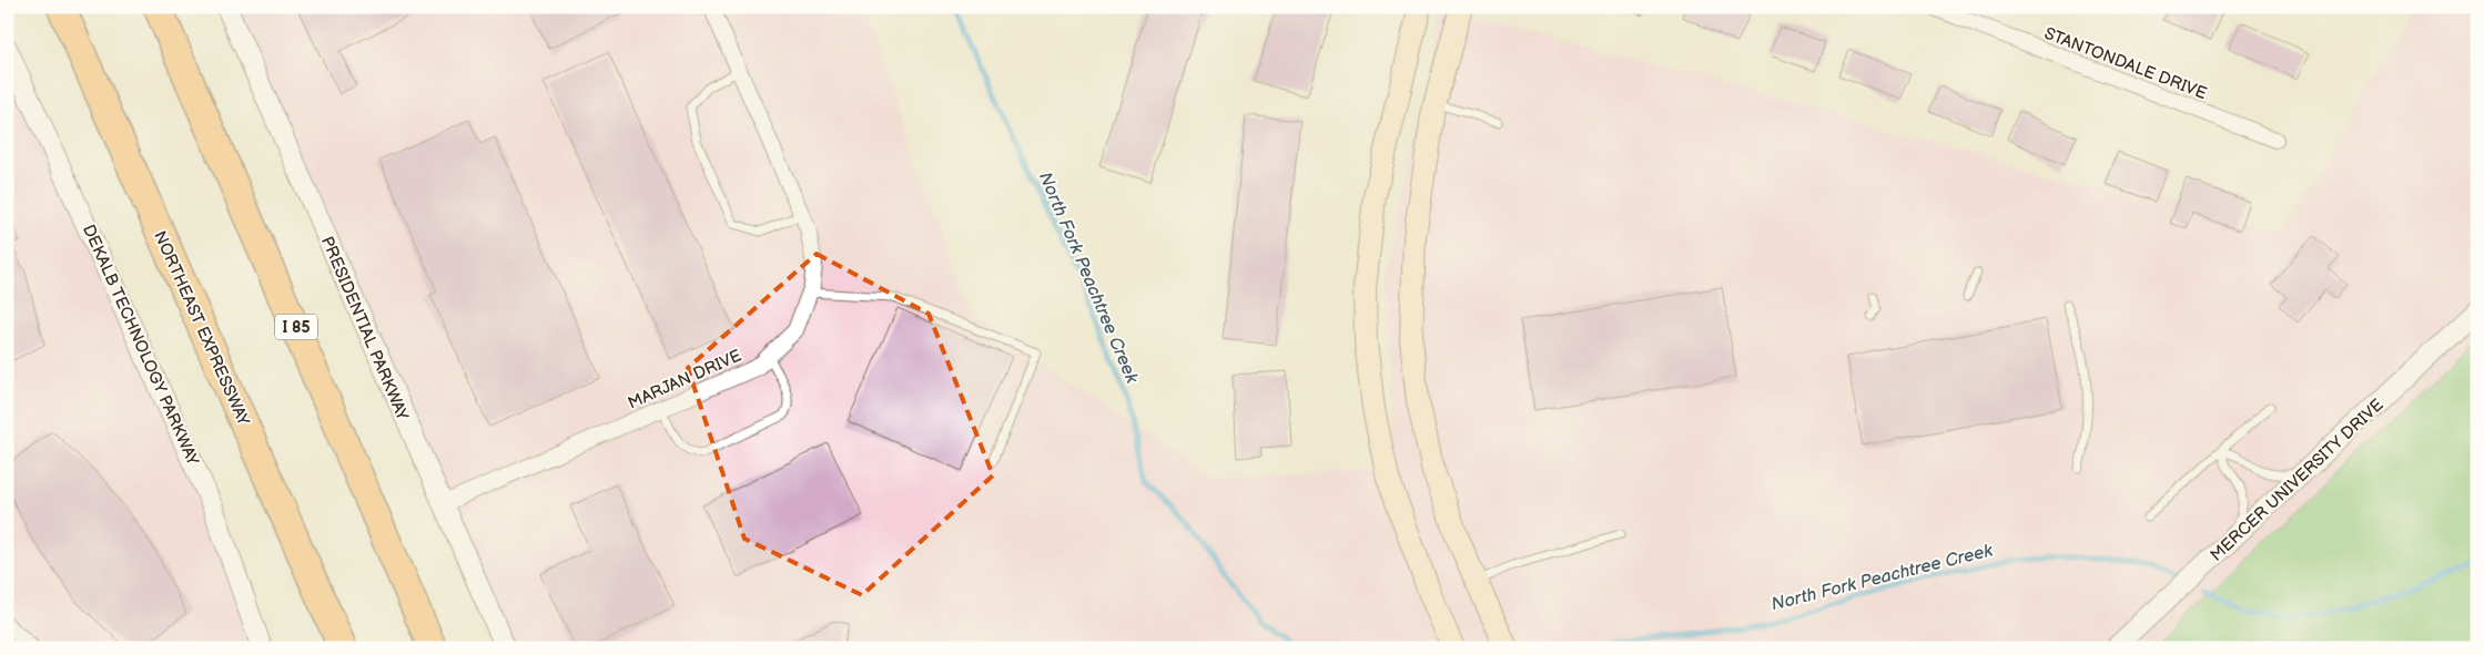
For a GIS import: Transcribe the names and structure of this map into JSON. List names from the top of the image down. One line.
{"streets":{"highway":["I 85","NORTHEAST EXPRESSWAY"],"street":["STANTONDALE DRIVE","PRESIDENTIAL PARKWAY","DEKALB TECHNOLOGY PARKWAY","MARJAN DRIVE","MERCER UNIVERSITY DRIVE"]},"crossings":[["PRESIDENTIAL PARKWAY","MARJAN DRIVE"]],"water":["North Fork Peachtree Creek"]}
